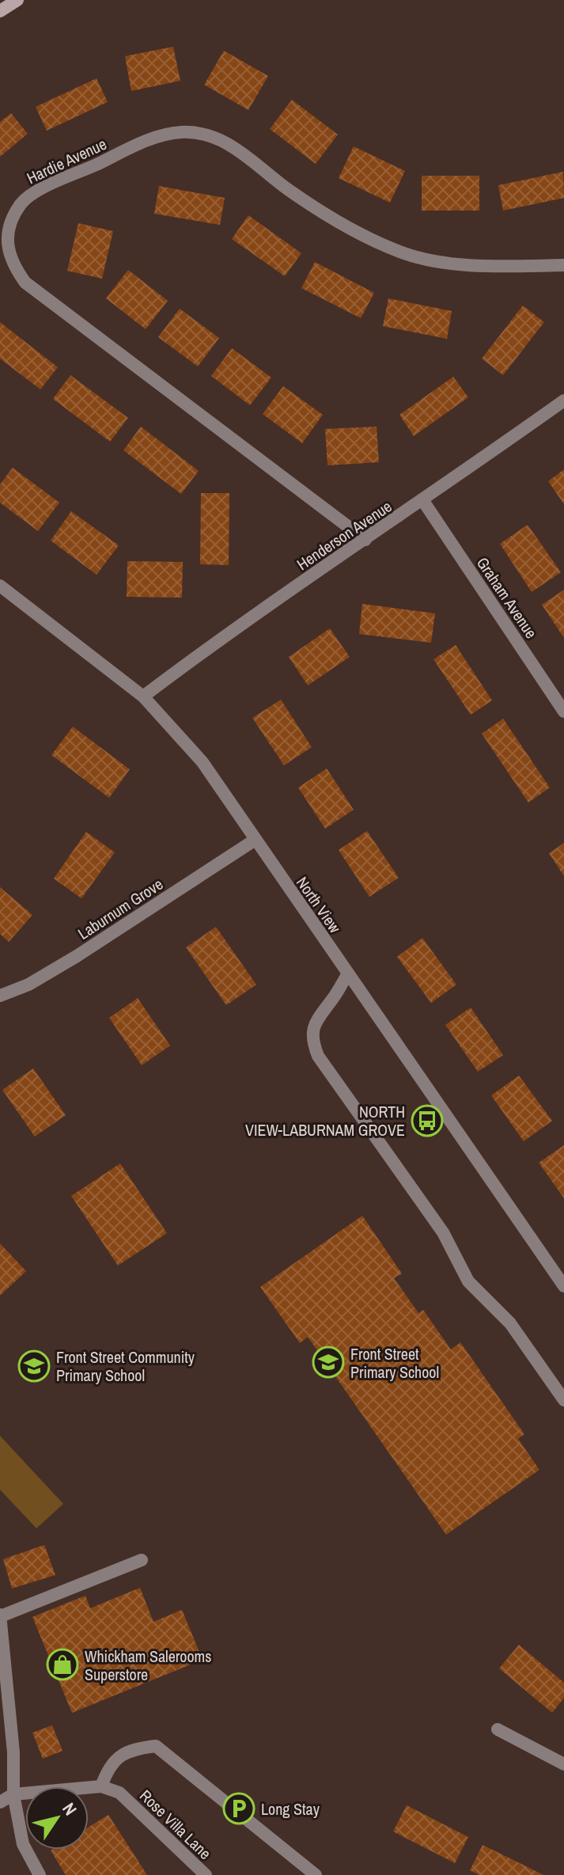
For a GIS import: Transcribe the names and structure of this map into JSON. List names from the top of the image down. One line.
{"streets":{"street":["Hardie Avenue","Henderson Avenue","Graham Avenue","North View","Laburnum Grove","Rose Villa Lane"]},"crossings":[["Hardie Avenue","Henderson Avenue"],["Henderson Avenue","Graham Avenue"],["Henderson Avenue","North View"],["North View","Laburnum Grove"]],"places":{"bus stop":["NORTH VIEW-LABURNAM GROVE"],"school or university":["Front Street Primary School","Front Street Community Primary School"],"shop":["Whickham Salerooms Superstore"],"parking":["Long Stay"]},"north":"top right"}
